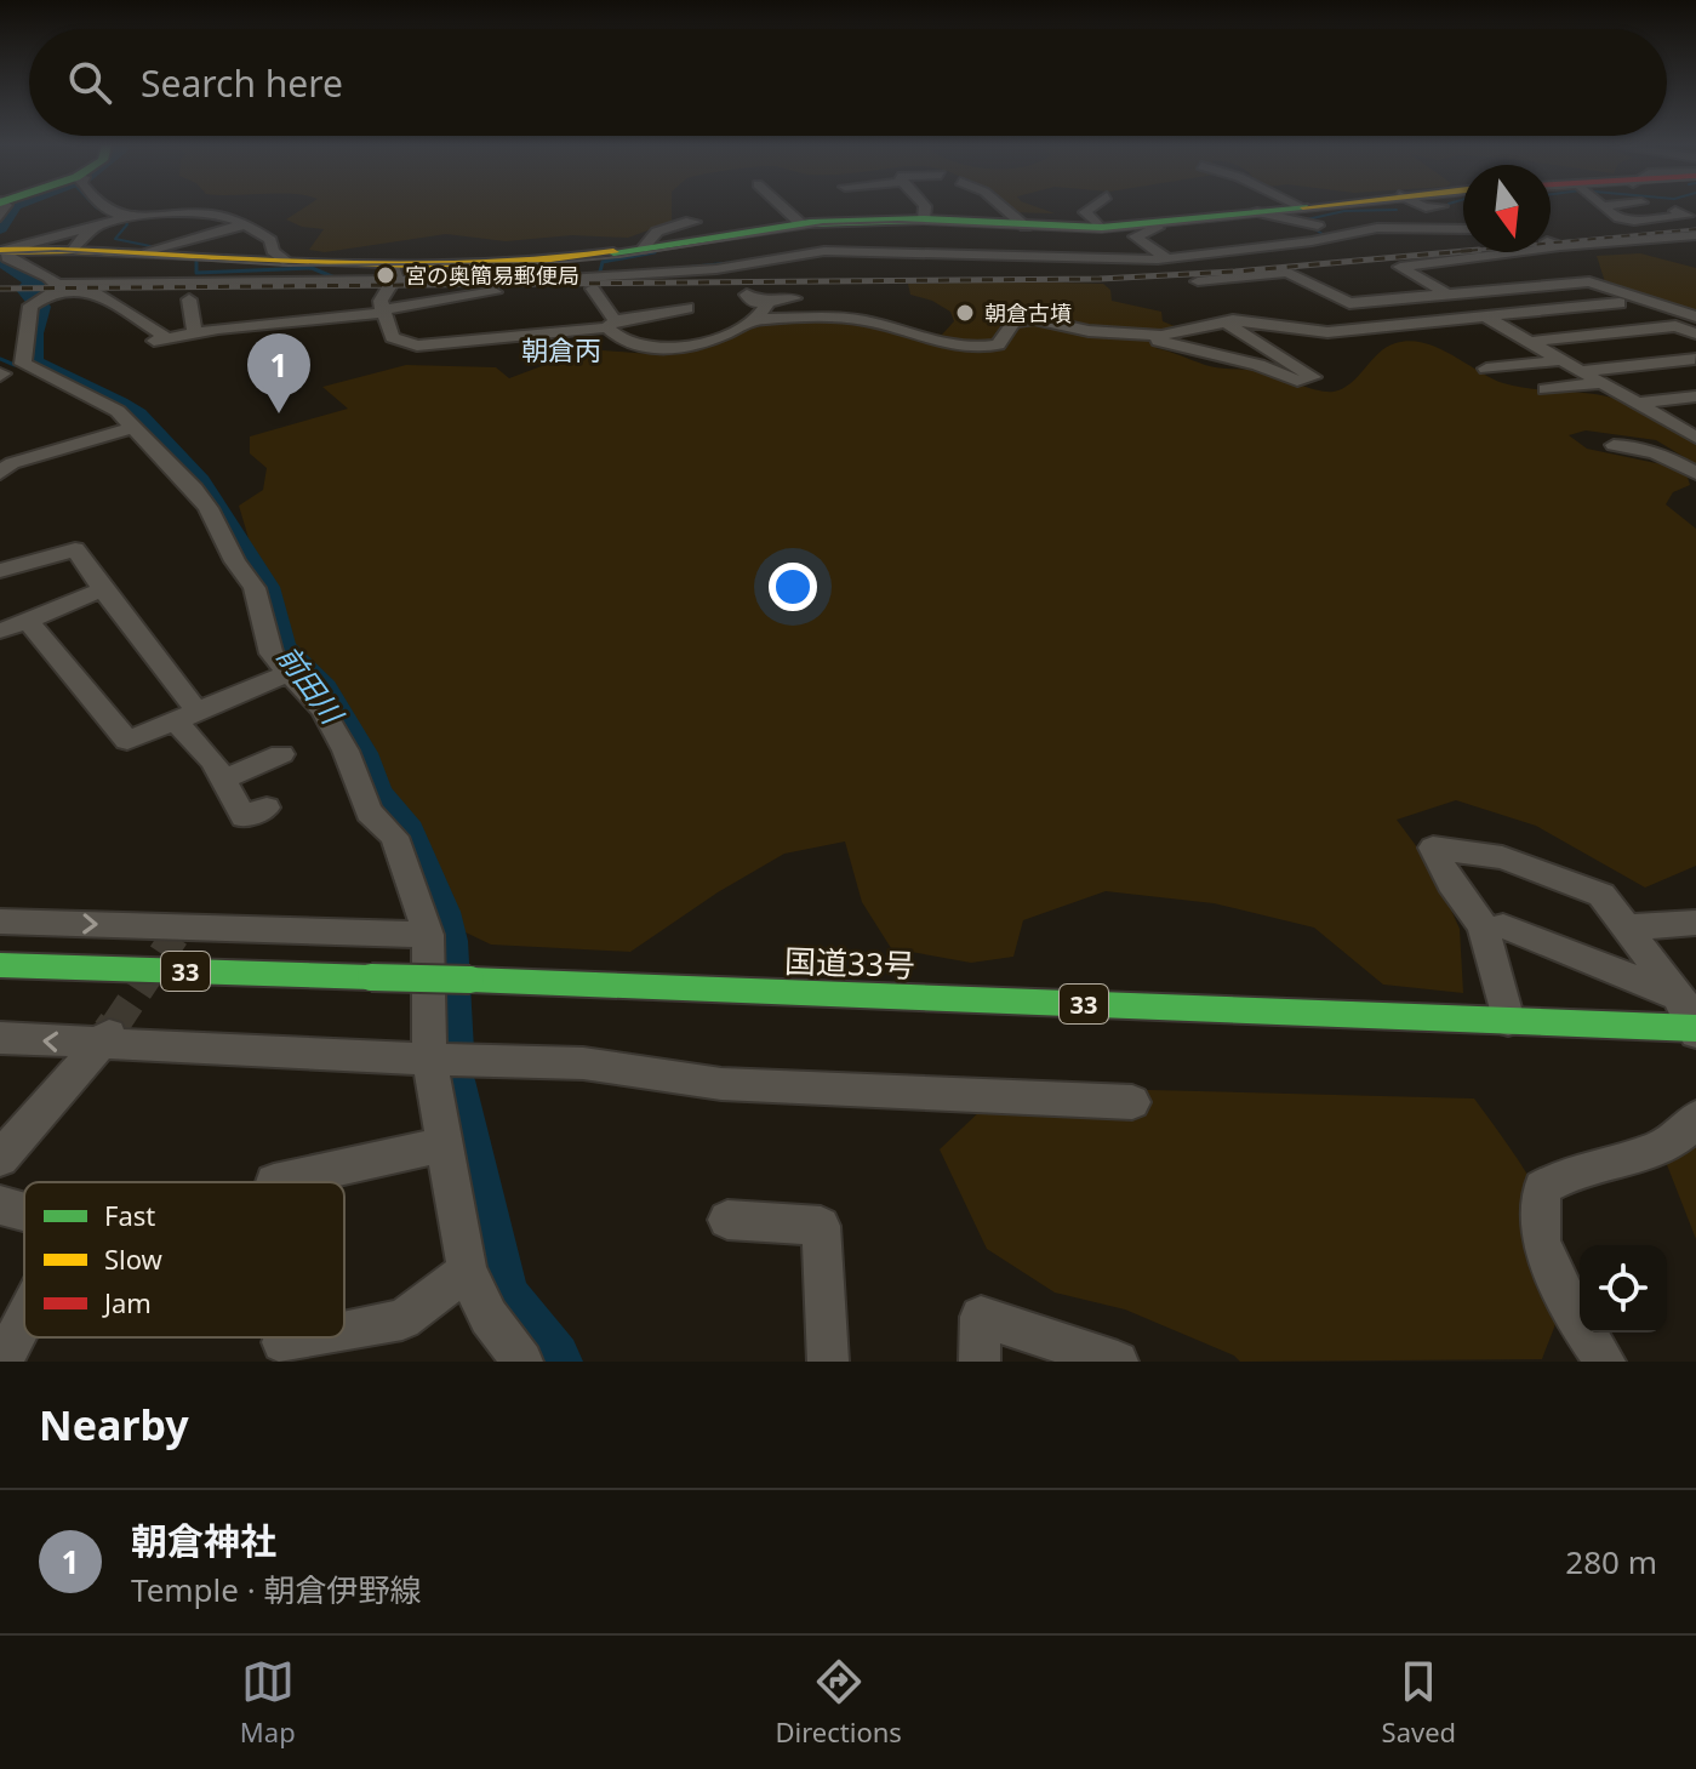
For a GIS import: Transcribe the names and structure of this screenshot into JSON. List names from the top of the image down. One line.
{"streets":{"main road":["国道33号","33"]},"districts":["朝倉丙"],"water":["前田川"],"places":["宮の奥簡易郵便局","朝倉古墳"],"legend":["Fast","Slow","Jam"],"north":"bottom","page":{"search":"Search here","pins":"1","heading":"Nearby","list":[{"mark":"1","name":"朝倉神社","note":"Temple · 朝倉伊野線","value":"280 m"}],"nav":["Map","Directions","Saved"]}}
